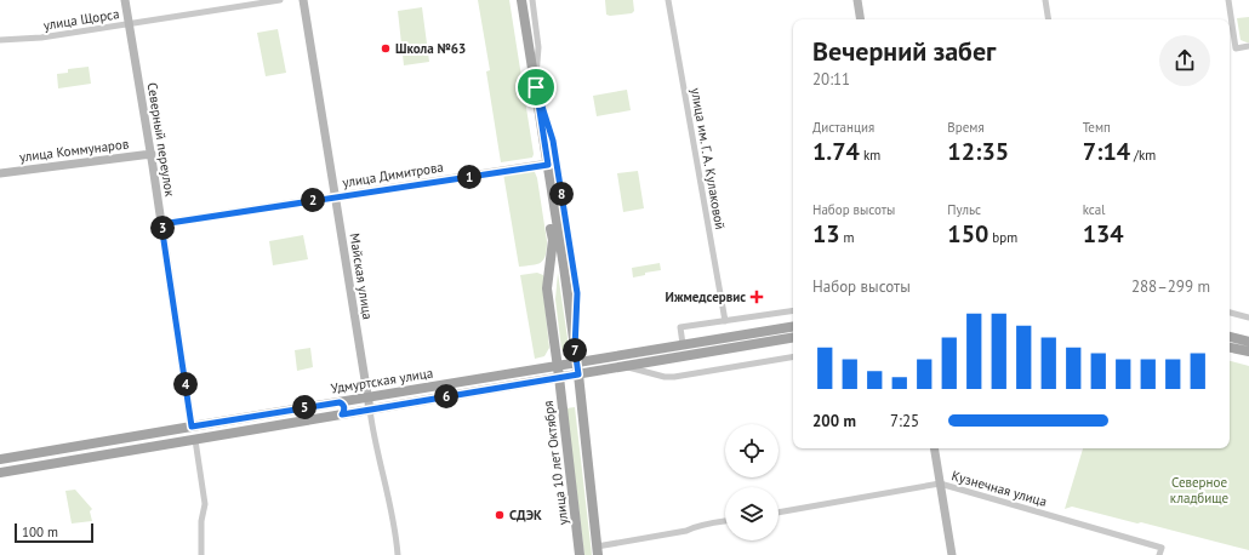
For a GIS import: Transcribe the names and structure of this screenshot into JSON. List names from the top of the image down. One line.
{"streets":{"main road":["Удмуртская улица","улица 10 лет Октября"],"street":["улица Щорса","Северный переулок","улица Коммунаров","улица им. Г. А. Кулаковой","улица Димитрова","Майская улица","Кузнечная улица"]},"crossings":[["улица Щорса","Северный переулок"],["Северный переулок","улица Коммунаров"],["Северный переулок","улица Димитрова"],["Северный переулок","Удмуртская улица"],["улица Димитрова","Майская улица"],["улица Димитрова","улица 10 лет Октября"],["Майская улица","Удмуртская улица"],["Удмуртская улица","улица 10 лет Октября"]],"parks":["Северное кладбище"],"places":{"other":["Школа №63","СДЭК"],"health":["Ижмедсервис"]},"scale_bar":"100 m","page":{"heading":["Вечерний забег","20:11"],"stats":[["Дистанция","1.74 km"],["Время","12:35"],["Темп","7:14 /km"],["Набор высоты","13 m"],["Пульс","150 bpm"],["kcal","134"]],"pins":["1","8","2","3","7","4","6","5"],"chart":["Набор высоты","288–299 m"],"list":[{"name":"200 m","note":"7:25"}],"scale":"100 m"}}
